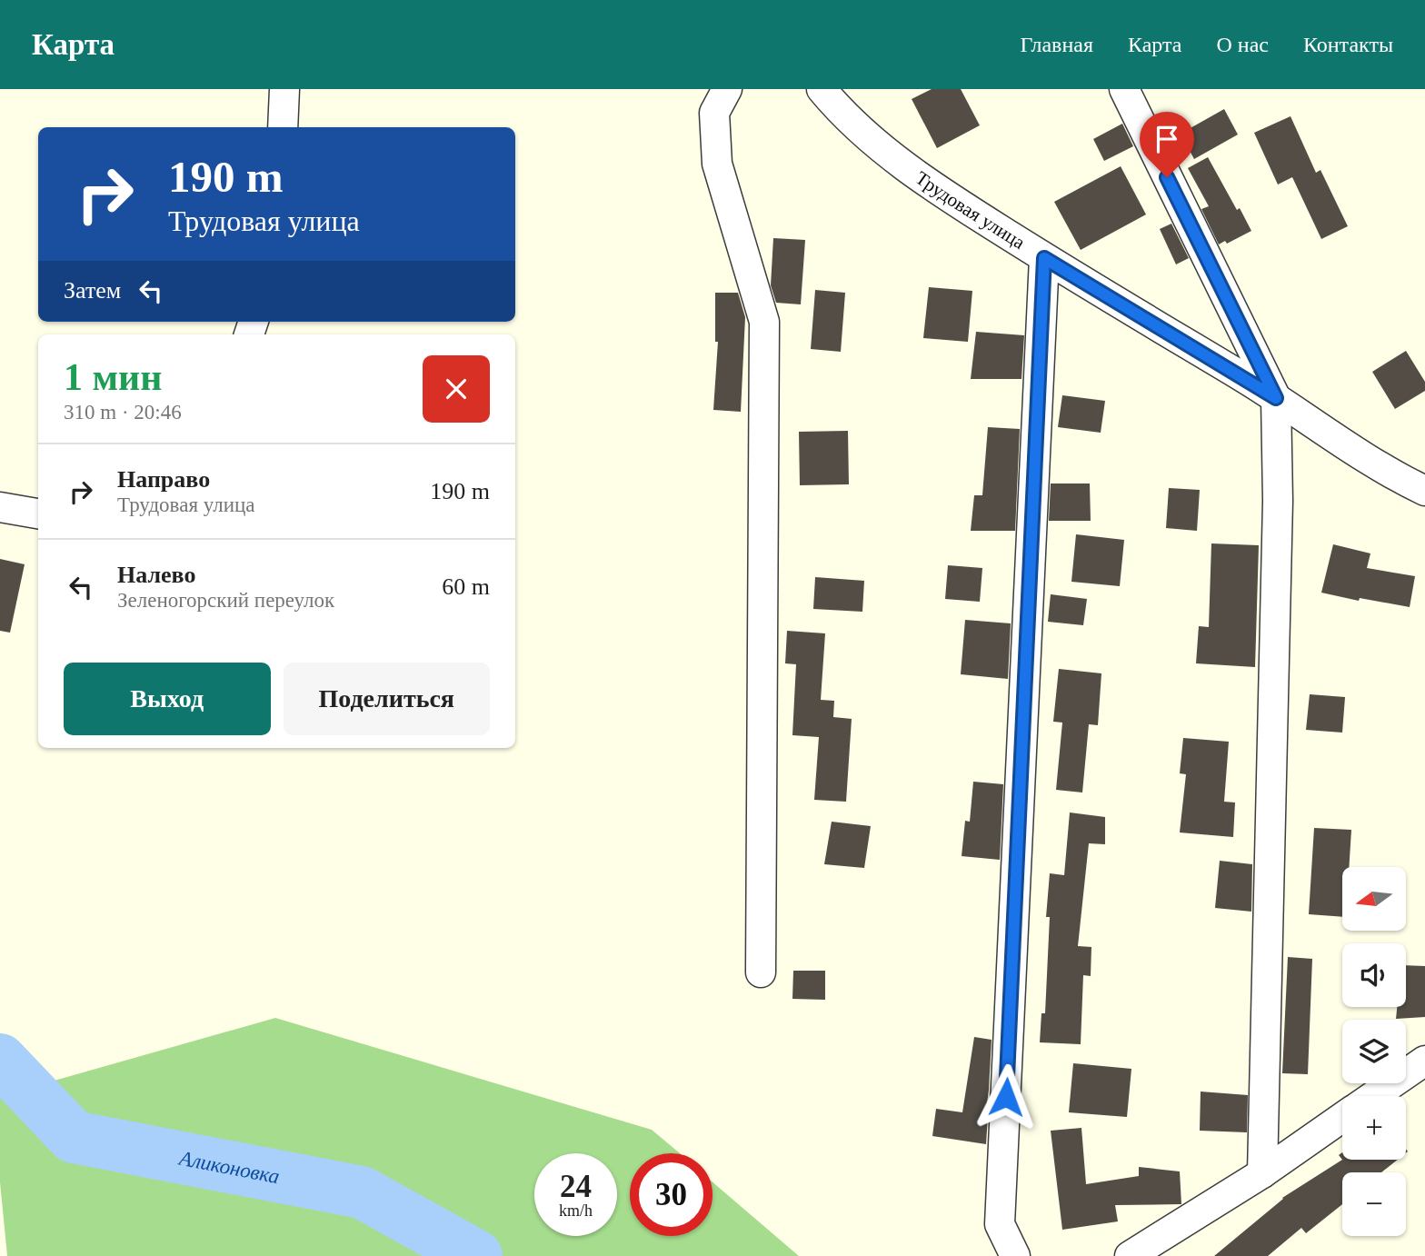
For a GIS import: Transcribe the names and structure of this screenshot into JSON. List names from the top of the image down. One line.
{"streets":{"street":["Трудовая улица"]},"water":["Аликоновка"],"north":"left","page":{"header":"Карта","nav":["Главная","Карта","О нас","Контакты"],"turn":["190 m","Трудовая улица"],"then":"Затем","heading":["1 мин","310 m · 20:46"],"list":[{"name":"Направо","note":"Трудовая улица","value":"190 m"},{"name":"Налево","note":"Зеленогорский переулок","value":"60 m"}],"buttons":["Выход","Поделиться"],"map_buttons":["+","−"],"speed":"24 km/h","limit":"30"}}
